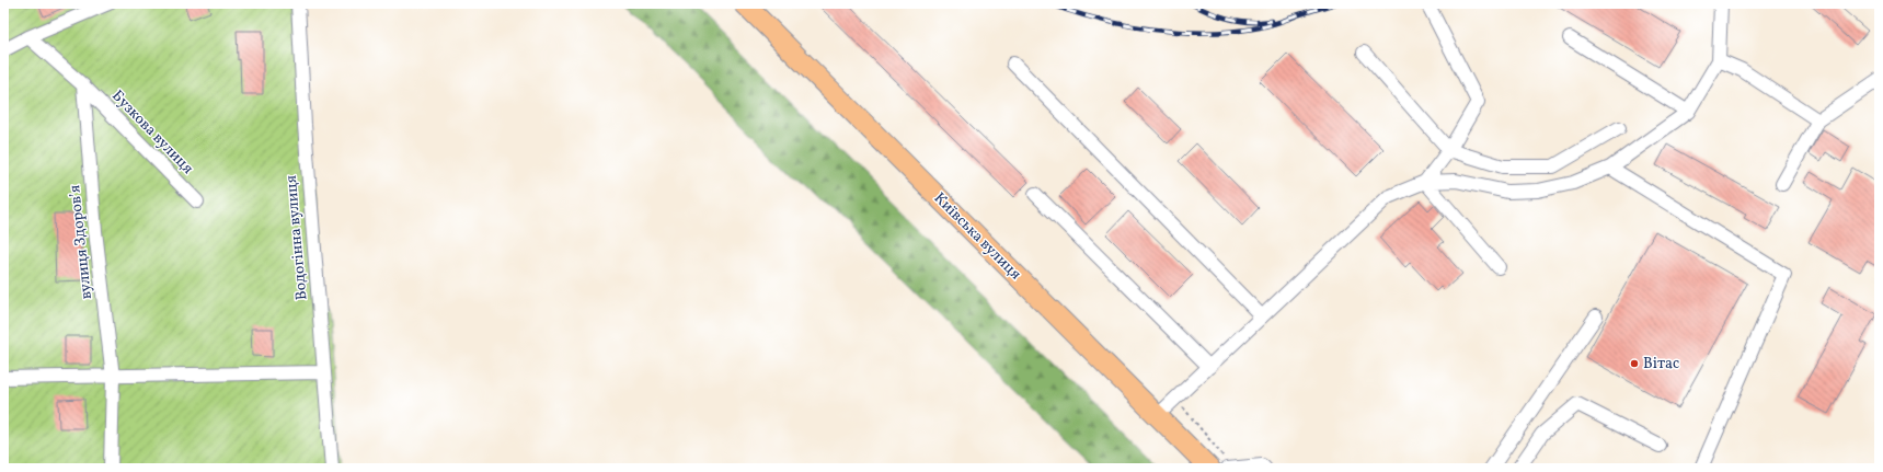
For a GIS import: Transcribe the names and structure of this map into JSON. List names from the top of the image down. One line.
{"streets":{"highway":["Київська вулиця"],"street":["Бузкова вулиця","Водогінна вулиця","вулиця Здоровʼя"]},"crossings":[["Бузкова вулиця","вулиця Здоровʼя"]],"places":["Вітас"]}
